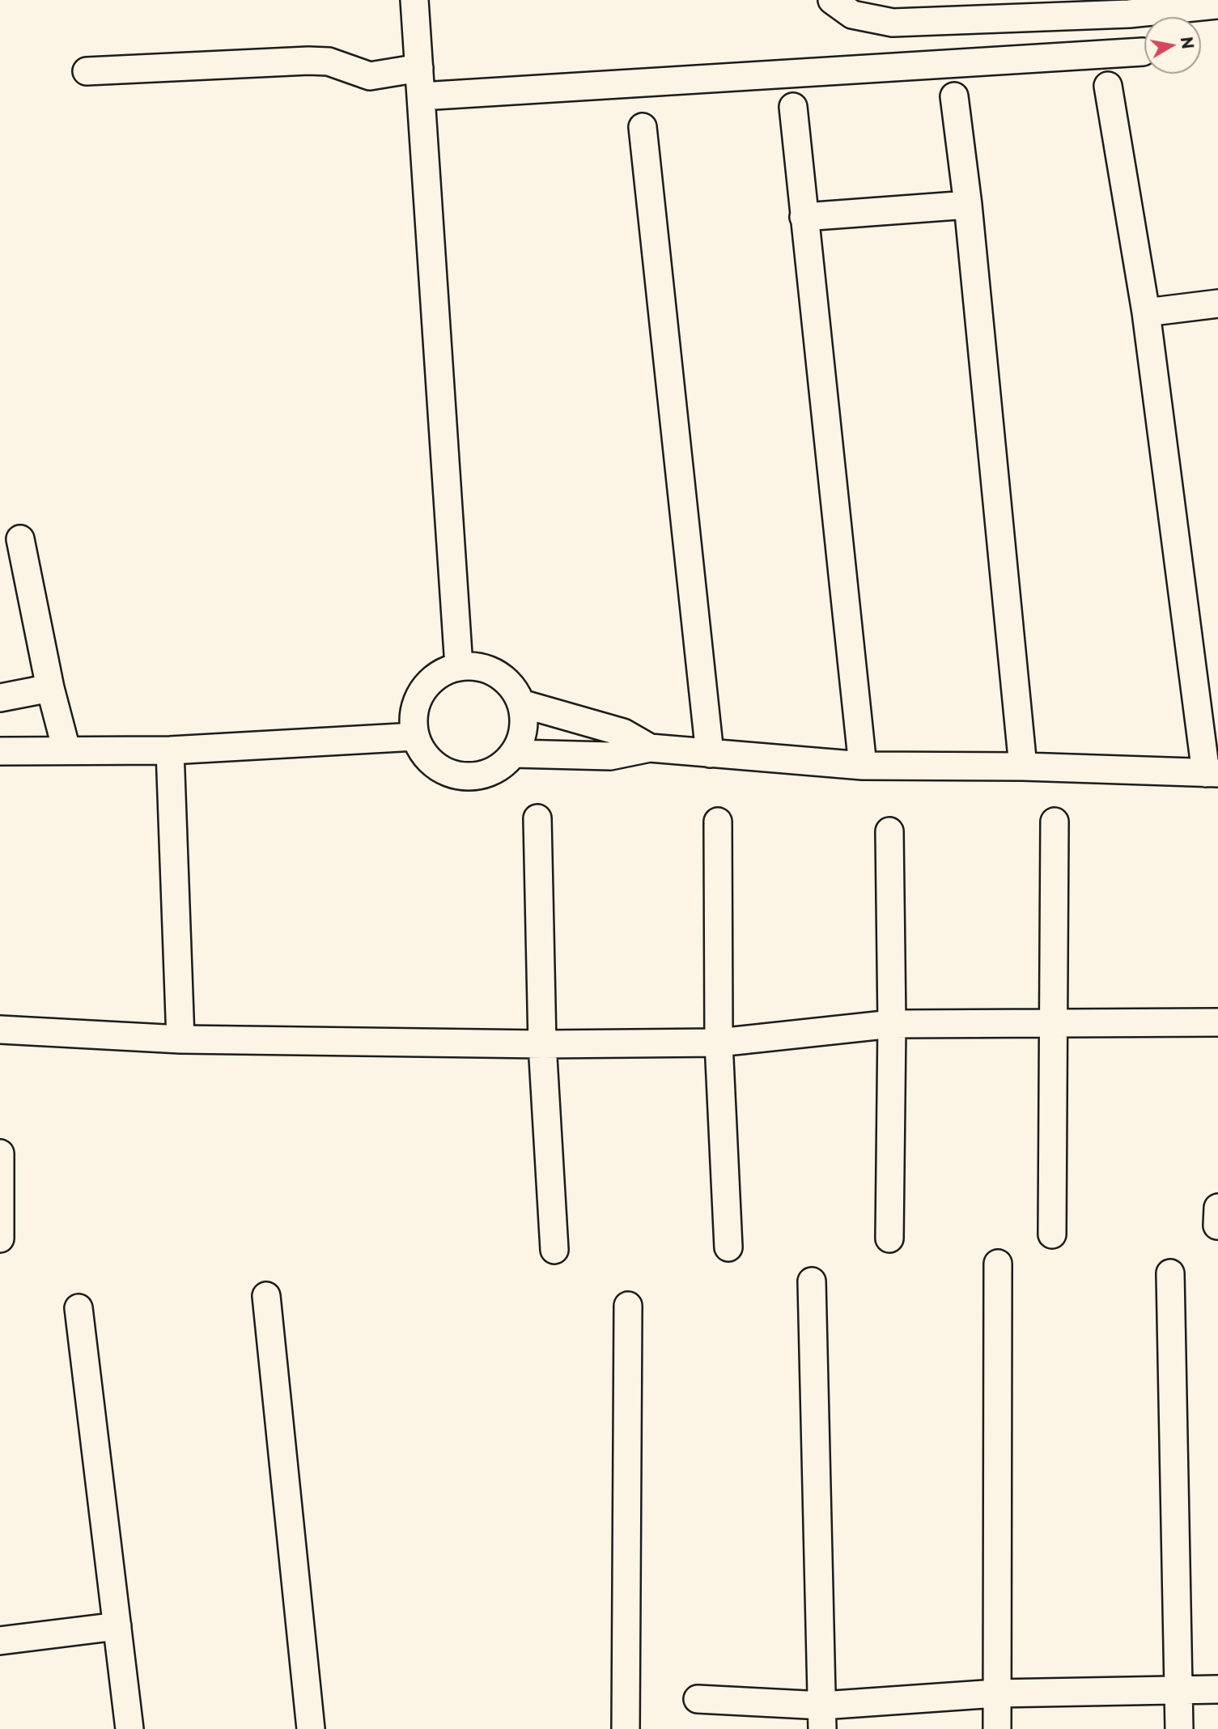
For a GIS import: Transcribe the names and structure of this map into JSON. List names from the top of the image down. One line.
{"north":"right"}
